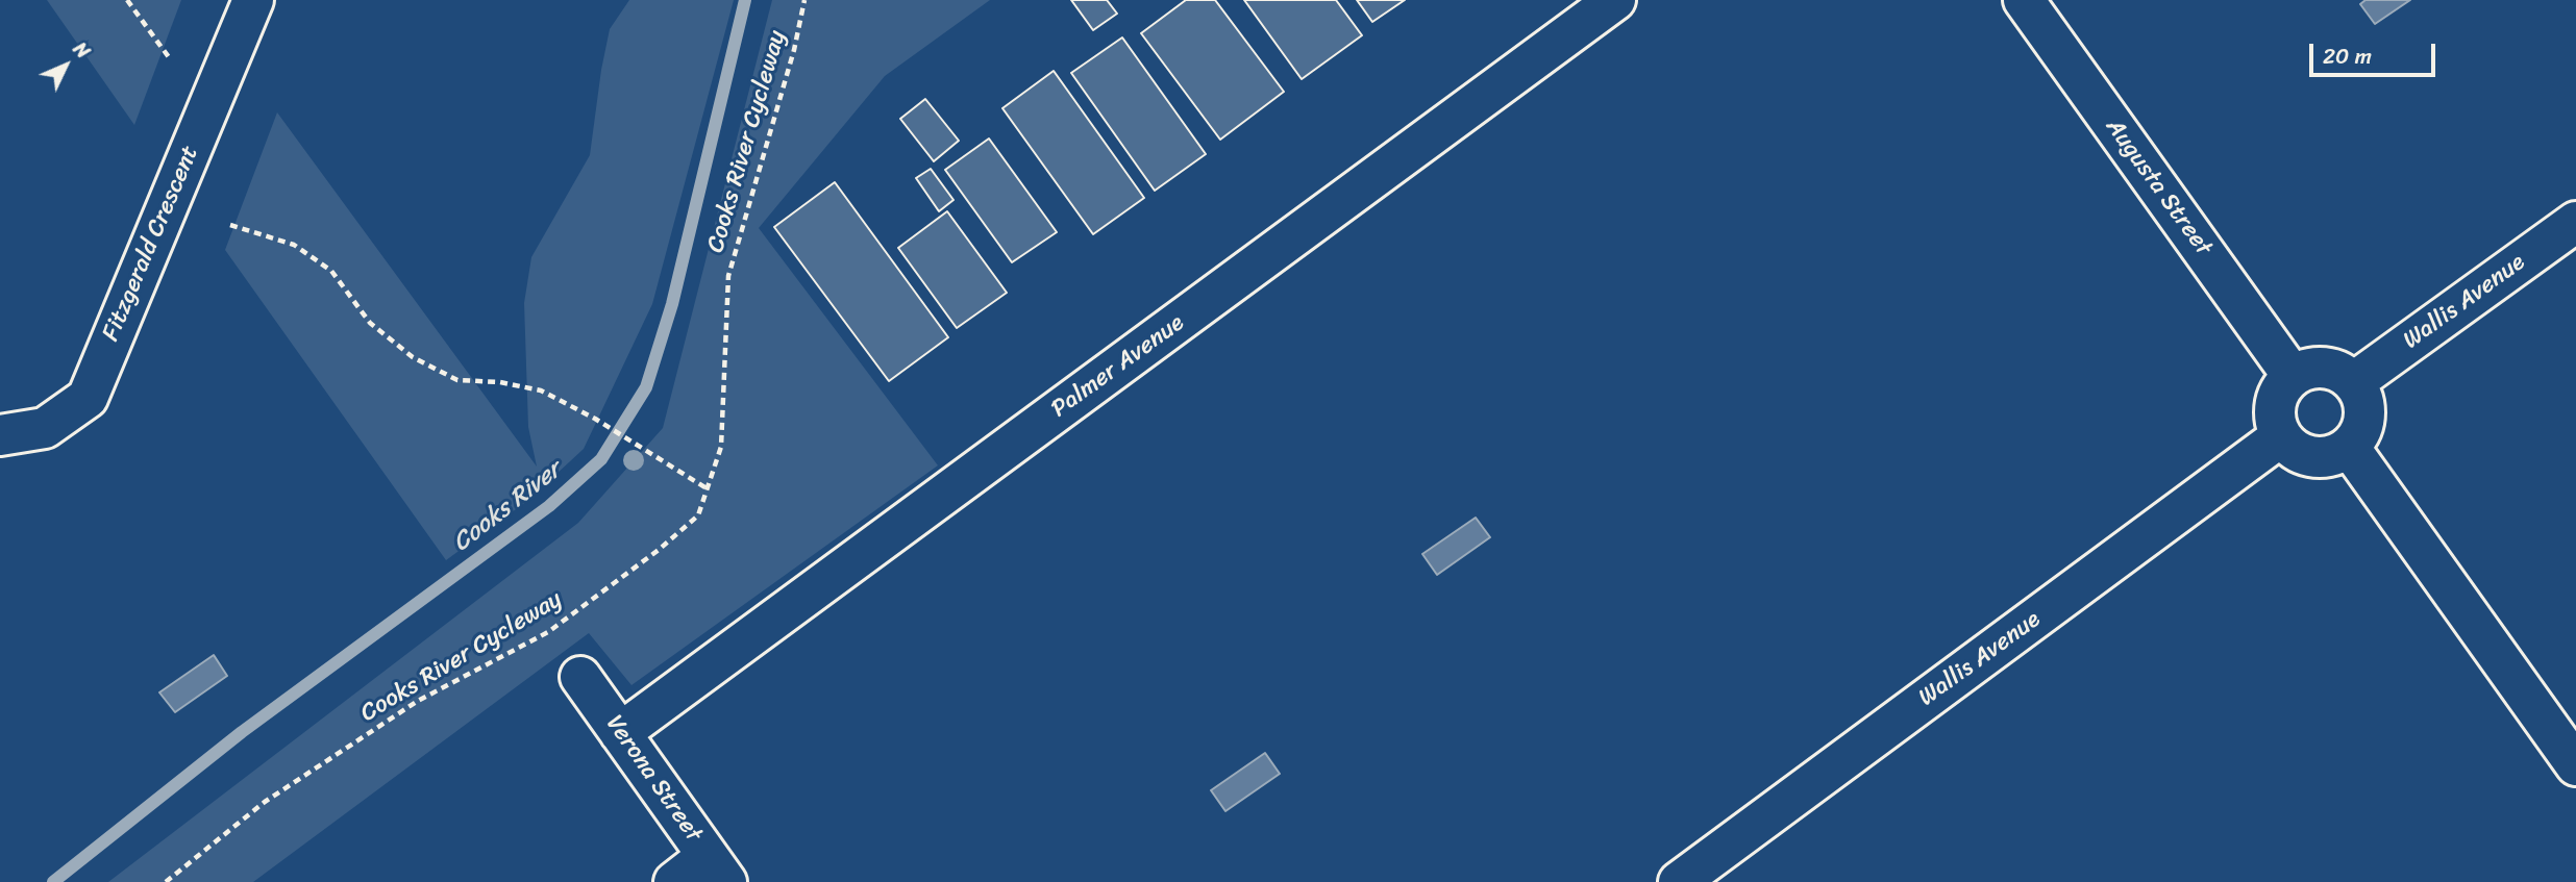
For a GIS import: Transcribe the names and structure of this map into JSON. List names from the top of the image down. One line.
{"streets":{"street":["Augusta Street","Fitzgerald Crescent","Wallis Avenue","Palmer Avenue","Verona Street"],"path":["Cooks River Cycleway"]},"crossings":[["Augusta Street","Wallis Avenue"],["Palmer Avenue","Verona Street"]],"water":["Cooks River"],"scale_bar":"20 m","north":"top right"}
